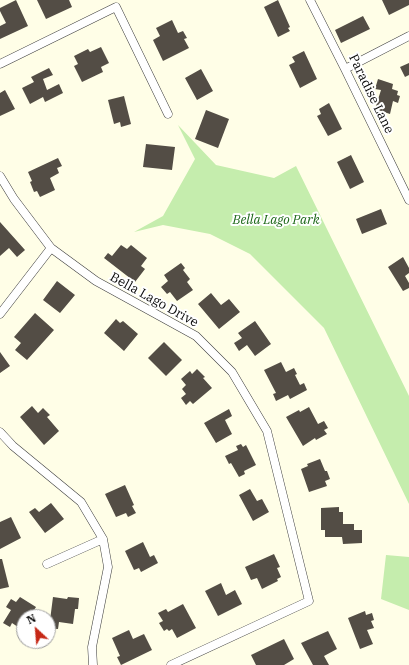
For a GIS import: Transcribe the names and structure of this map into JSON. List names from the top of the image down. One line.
{"streets":{"street":["Paradise Lane","Bella Lago Drive"]},"parks":["Bella Lago Park"],"north":"top left"}
